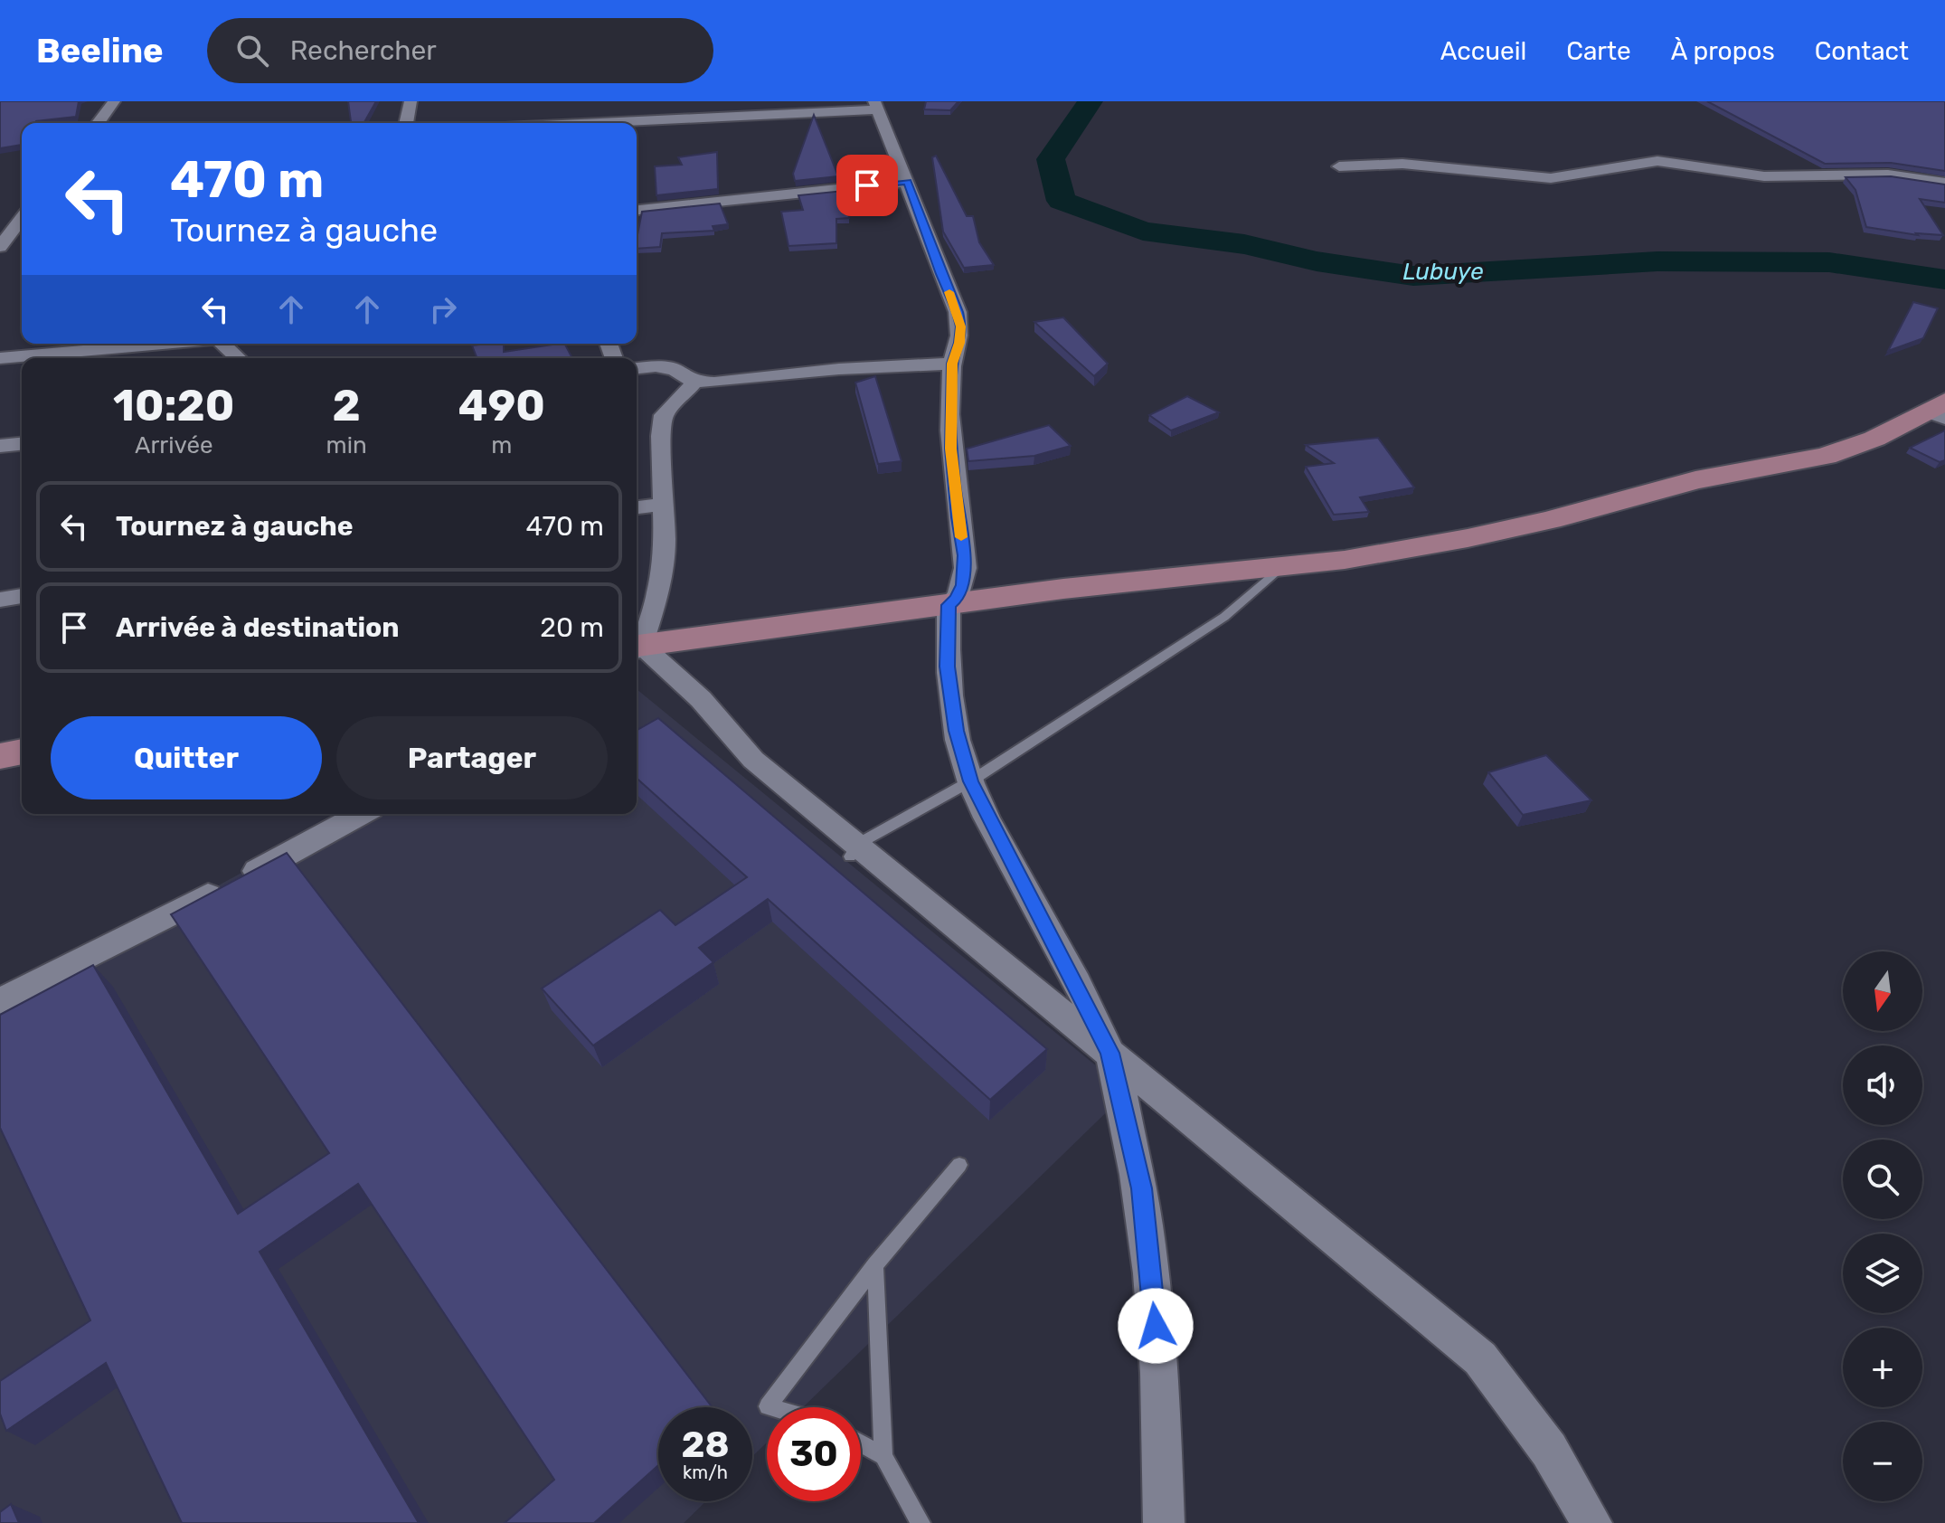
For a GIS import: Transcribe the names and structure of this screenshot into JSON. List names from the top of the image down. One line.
{"water":["Lubuye"],"north":"bottom","page":{"header":"Beeline","search":"Rechercher","nav":["Accueil","Carte","À propos","Contact"],"turn":["470 m","Tournez à gauche"],"eta":["10:20","Arrivée","2","min","490","m"],"list":[{"name":"Tournez à gauche","value":"470 m"},{"name":"Arrivée à destination","value":"20 m"}],"buttons":["Quitter","Partager"],"map_buttons":["+","−"],"speed":"28 km/h","limit":"30"}}
